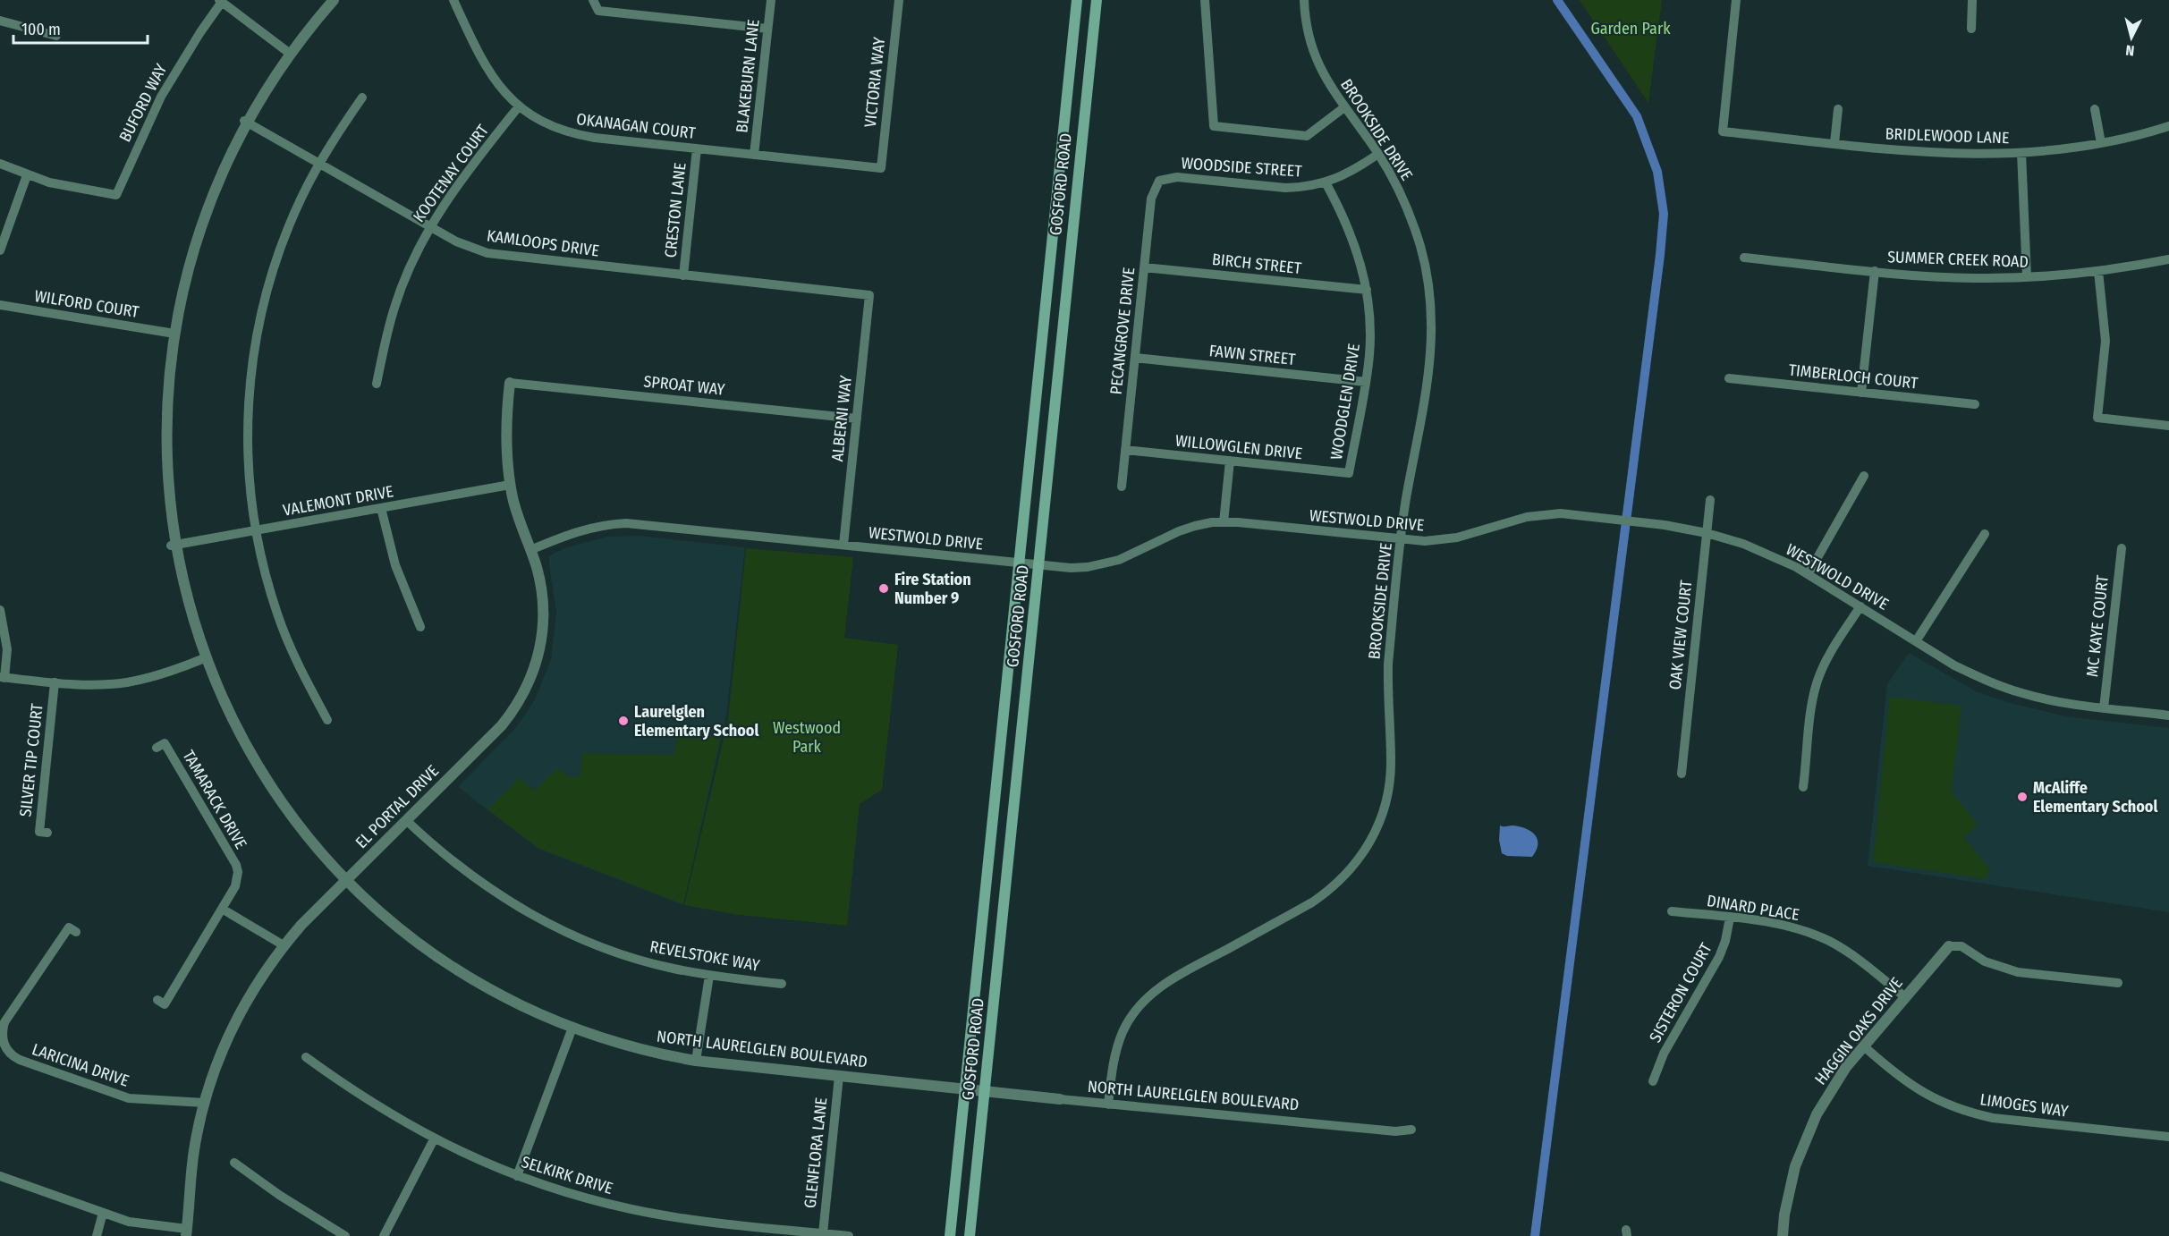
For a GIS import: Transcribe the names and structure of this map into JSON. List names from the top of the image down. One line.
{"streets":{"main road":["GOSFORD ROAD"],"street":["BLAKEBURN LANE","VICTORIA WAY","BUFORD WAY","OKANAGAN COURT","BROOKSIDE DRIVE","BRIDLEWOOD LANE","WOODSIDE STREET","KOOTENAY COURT","CRESTON LANE","KAMLOOPS DRIVE","SUMMER CREEK ROAD","BIRCH STREET","WILFORD COURT","PECANGROVE DRIVE","FAWN STREET","TIMBERLOCH COURT","SPROAT WAY","WOODGLEN DRIVE","ALBERNI WAY","WILLOWGLEN DRIVE","VALEMONT DRIVE","WESTWOLD DRIVE","MC KAYE COURT","OAK VIEW COURT","SILVER TIP COURT","TAMARACK DRIVE","EL PORTAL DRIVE","DINARD PLACE","REVELSTOKE WAY","SISTERON COURT","HAGGIN OAKS DRIVE","NORTH LAURELGLEN BOULEVARD","LARICINA DRIVE","LIMOGES WAY","GLENFLORA LANE","SELKIRK DRIVE"]},"crossings":[["BLAKEBURN LANE","OKANAGAN COURT"],["VICTORIA WAY","OKANAGAN COURT"],["OKANAGAN COURT","KOOTENAY COURT"],["OKANAGAN COURT","CRESTON LANE"],["BROOKSIDE DRIVE","WOODSIDE STREET"],["BROOKSIDE DRIVE","WESTWOLD DRIVE"],["BROOKSIDE DRIVE","NORTH LAURELGLEN BOULEVARD"],["WOODSIDE STREET","PECANGROVE DRIVE"],["WOODSIDE STREET","WOODGLEN DRIVE"],["KOOTENAY COURT","KAMLOOPS DRIVE"],["GOSFORD ROAD","WESTWOLD DRIVE"],["GOSFORD ROAD","NORTH LAURELGLEN BOULEVARD"],["CRESTON LANE","KAMLOOPS DRIVE"],["KAMLOOPS DRIVE","ALBERNI WAY"],["KAMLOOPS DRIVE","NORTH LAURELGLEN BOULEVARD"],["BIRCH STREET","PECANGROVE DRIVE"],["BIRCH STREET","WOODGLEN DRIVE"],["WILFORD COURT","NORTH LAURELGLEN BOULEVARD"],["PECANGROVE DRIVE","FAWN STREET"],["PECANGROVE DRIVE","WILLOWGLEN DRIVE"],["FAWN STREET","WOODGLEN DRIVE"],["SPROAT WAY","ALBERNI WAY"],["SPROAT WAY","EL PORTAL DRIVE"],["WOODGLEN DRIVE","WILLOWGLEN DRIVE"],["ALBERNI WAY","WESTWOLD DRIVE"],["VALEMONT DRIVE","EL PORTAL DRIVE"],["VALEMONT DRIVE","NORTH LAURELGLEN BOULEVARD"],["WESTWOLD DRIVE","MC KAYE COURT"],["WESTWOLD DRIVE","OAK VIEW COURT"],["WESTWOLD DRIVE","EL PORTAL DRIVE"],["EL PORTAL DRIVE","REVELSTOKE WAY"],["EL PORTAL DRIVE","NORTH LAURELGLEN BOULEVARD"],["EL PORTAL DRIVE","LARICINA DRIVE"],["DINARD PLACE","SISTERON COURT"],["DINARD PLACE","HAGGIN OAKS DRIVE"],["HAGGIN OAKS DRIVE","LIMOGES WAY"],["NORTH LAURELGLEN BOULEVARD","GLENFLORA LANE"],["GLENFLORA LANE","SELKIRK DRIVE"]],"parks":["Garden Park","Westwood Park"],"places":["Fire Station Number 9","Laurelglen Elementary School","McAliffe Elementary School"],"scale_bar":"100 m","north":"bottom"}
